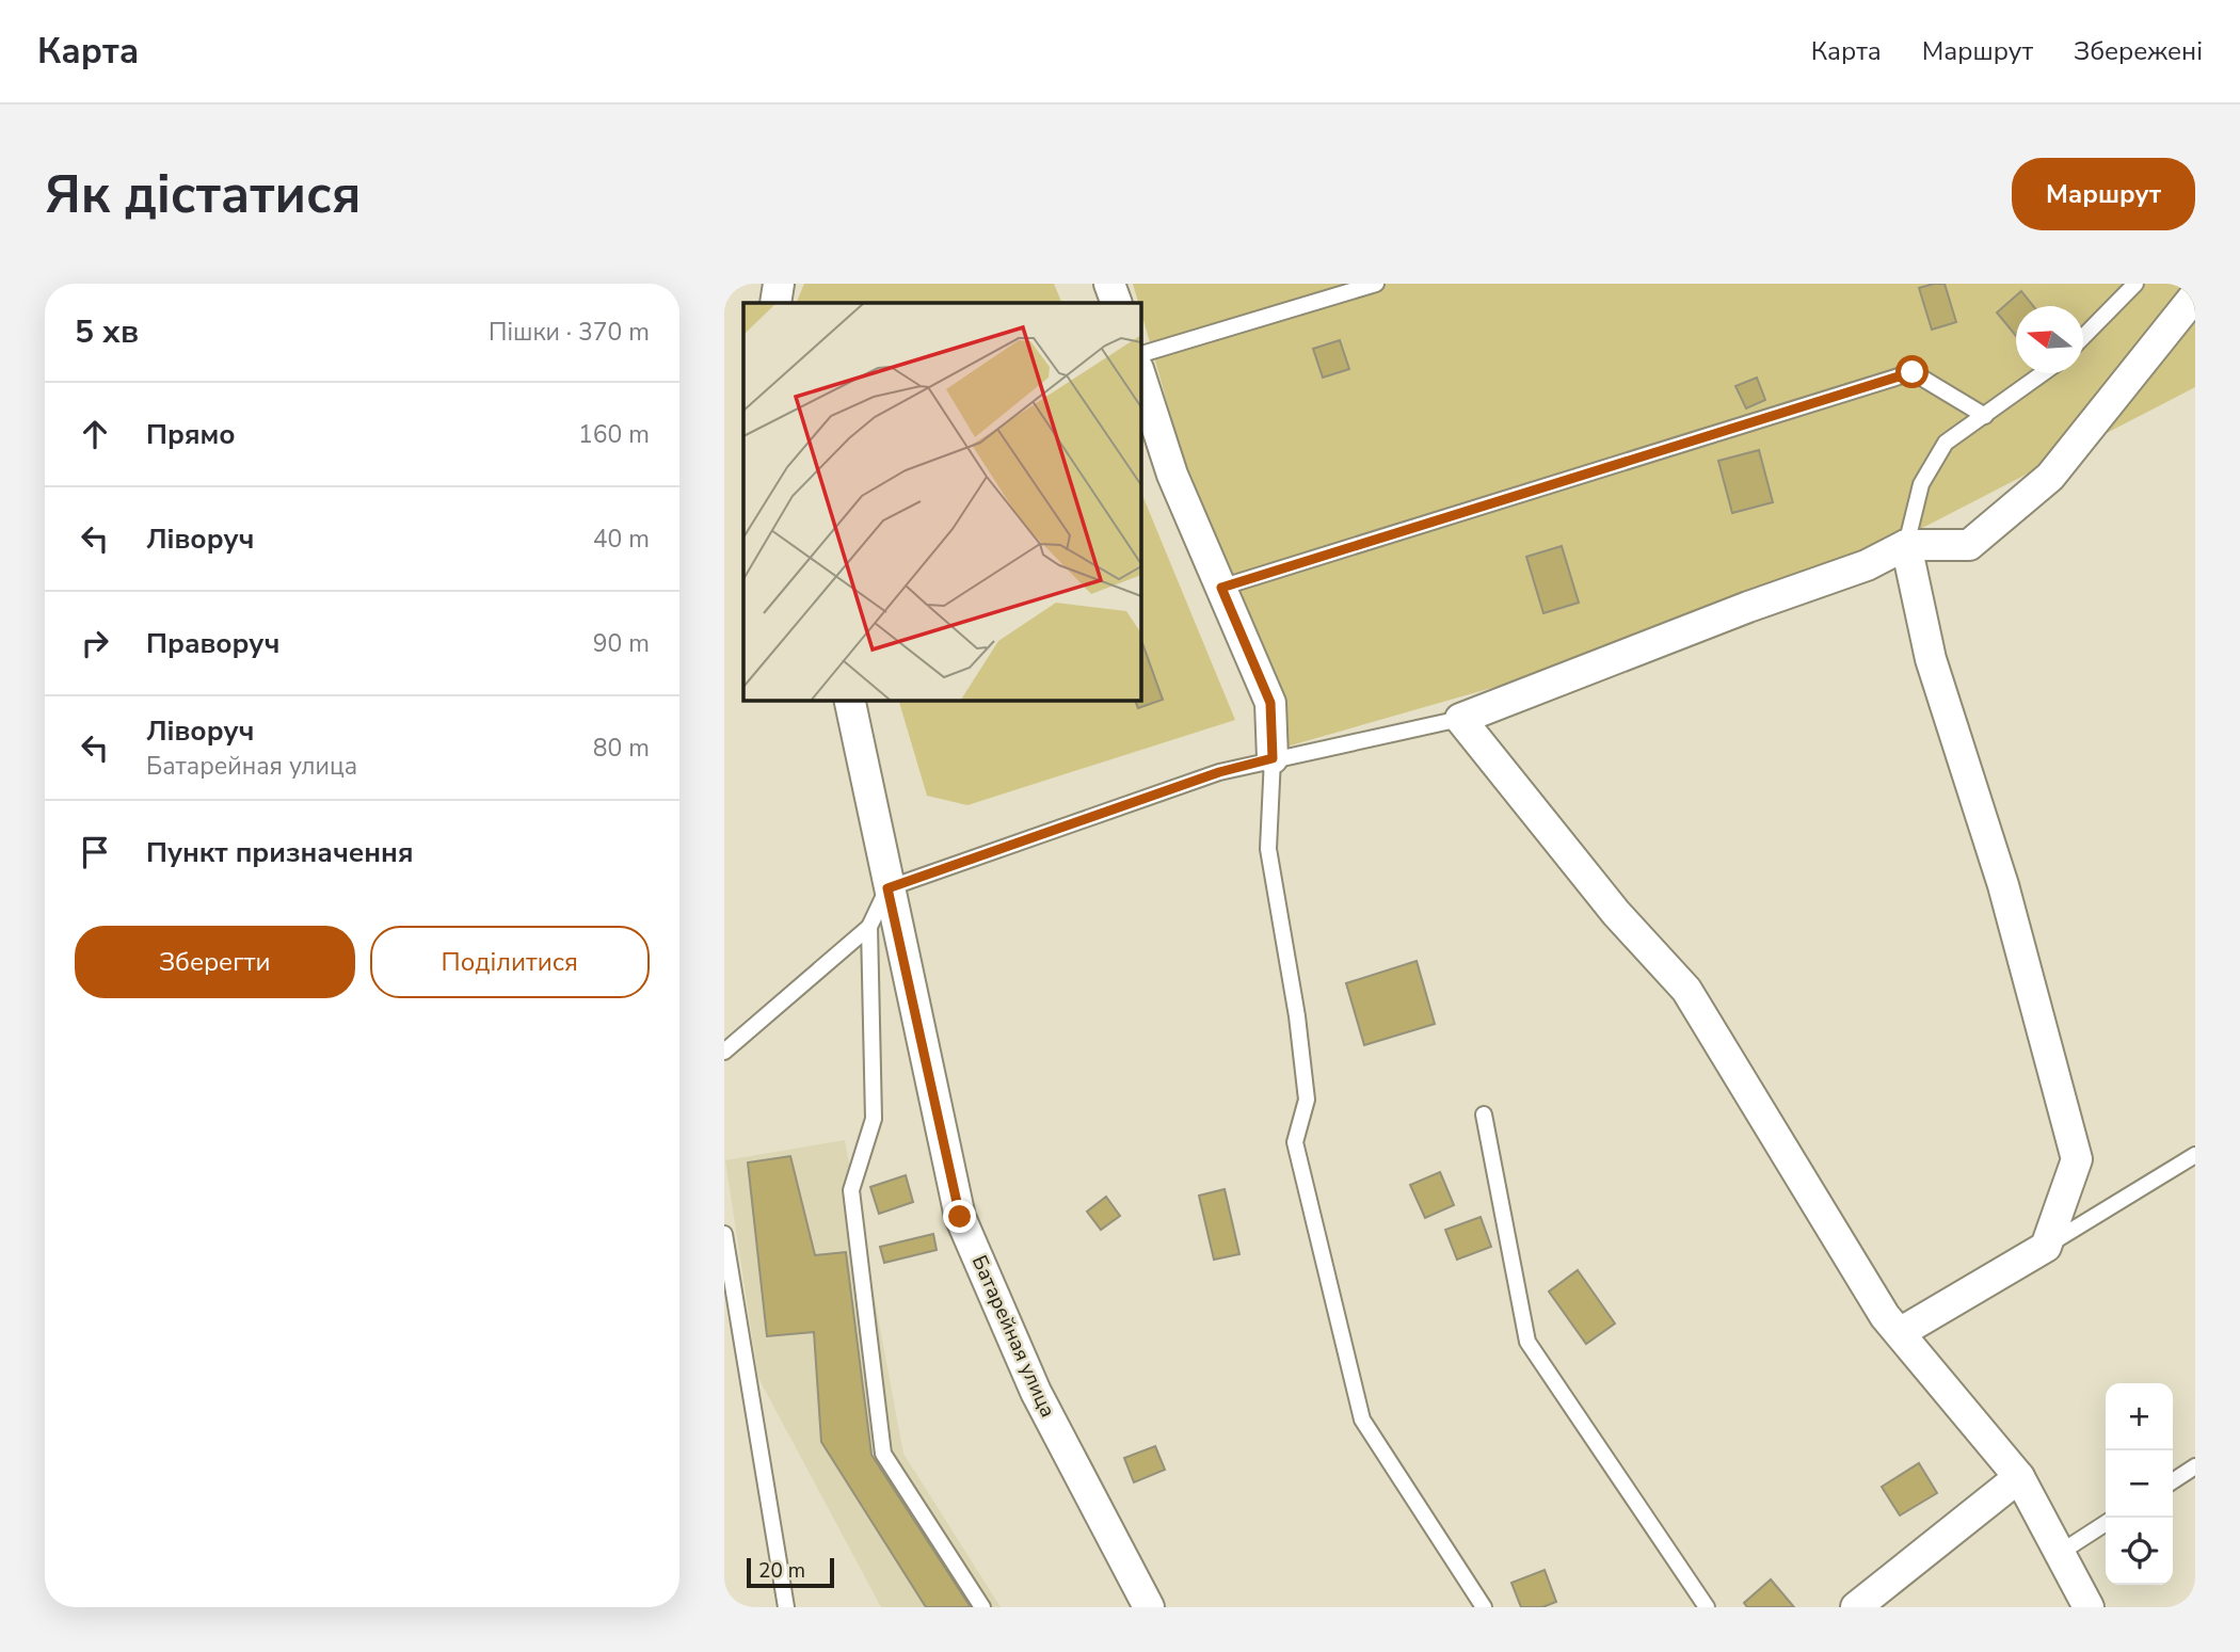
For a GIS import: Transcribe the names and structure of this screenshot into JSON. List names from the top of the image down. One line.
{"streets":{"street":["Батарейная улица"]},"scale_bar":"20 m","north":"left","page":{"header":"Карта","nav":["Карта","Маршрут","Збережені"],"buttons":["Маршрут",["Зберегти","Поділитися"]],"title":"Як дістатися","heading":["5 хв","Пішки · 370 m"],"list":[["Прямо","160 m"],["Ліворуч","40 m"],["Праворуч","90 m"],["Ліворуч","Батарейная улица","80 m"],"Пункт призначення"],"map_buttons":["+","−"],"scale":"20 m"}}
